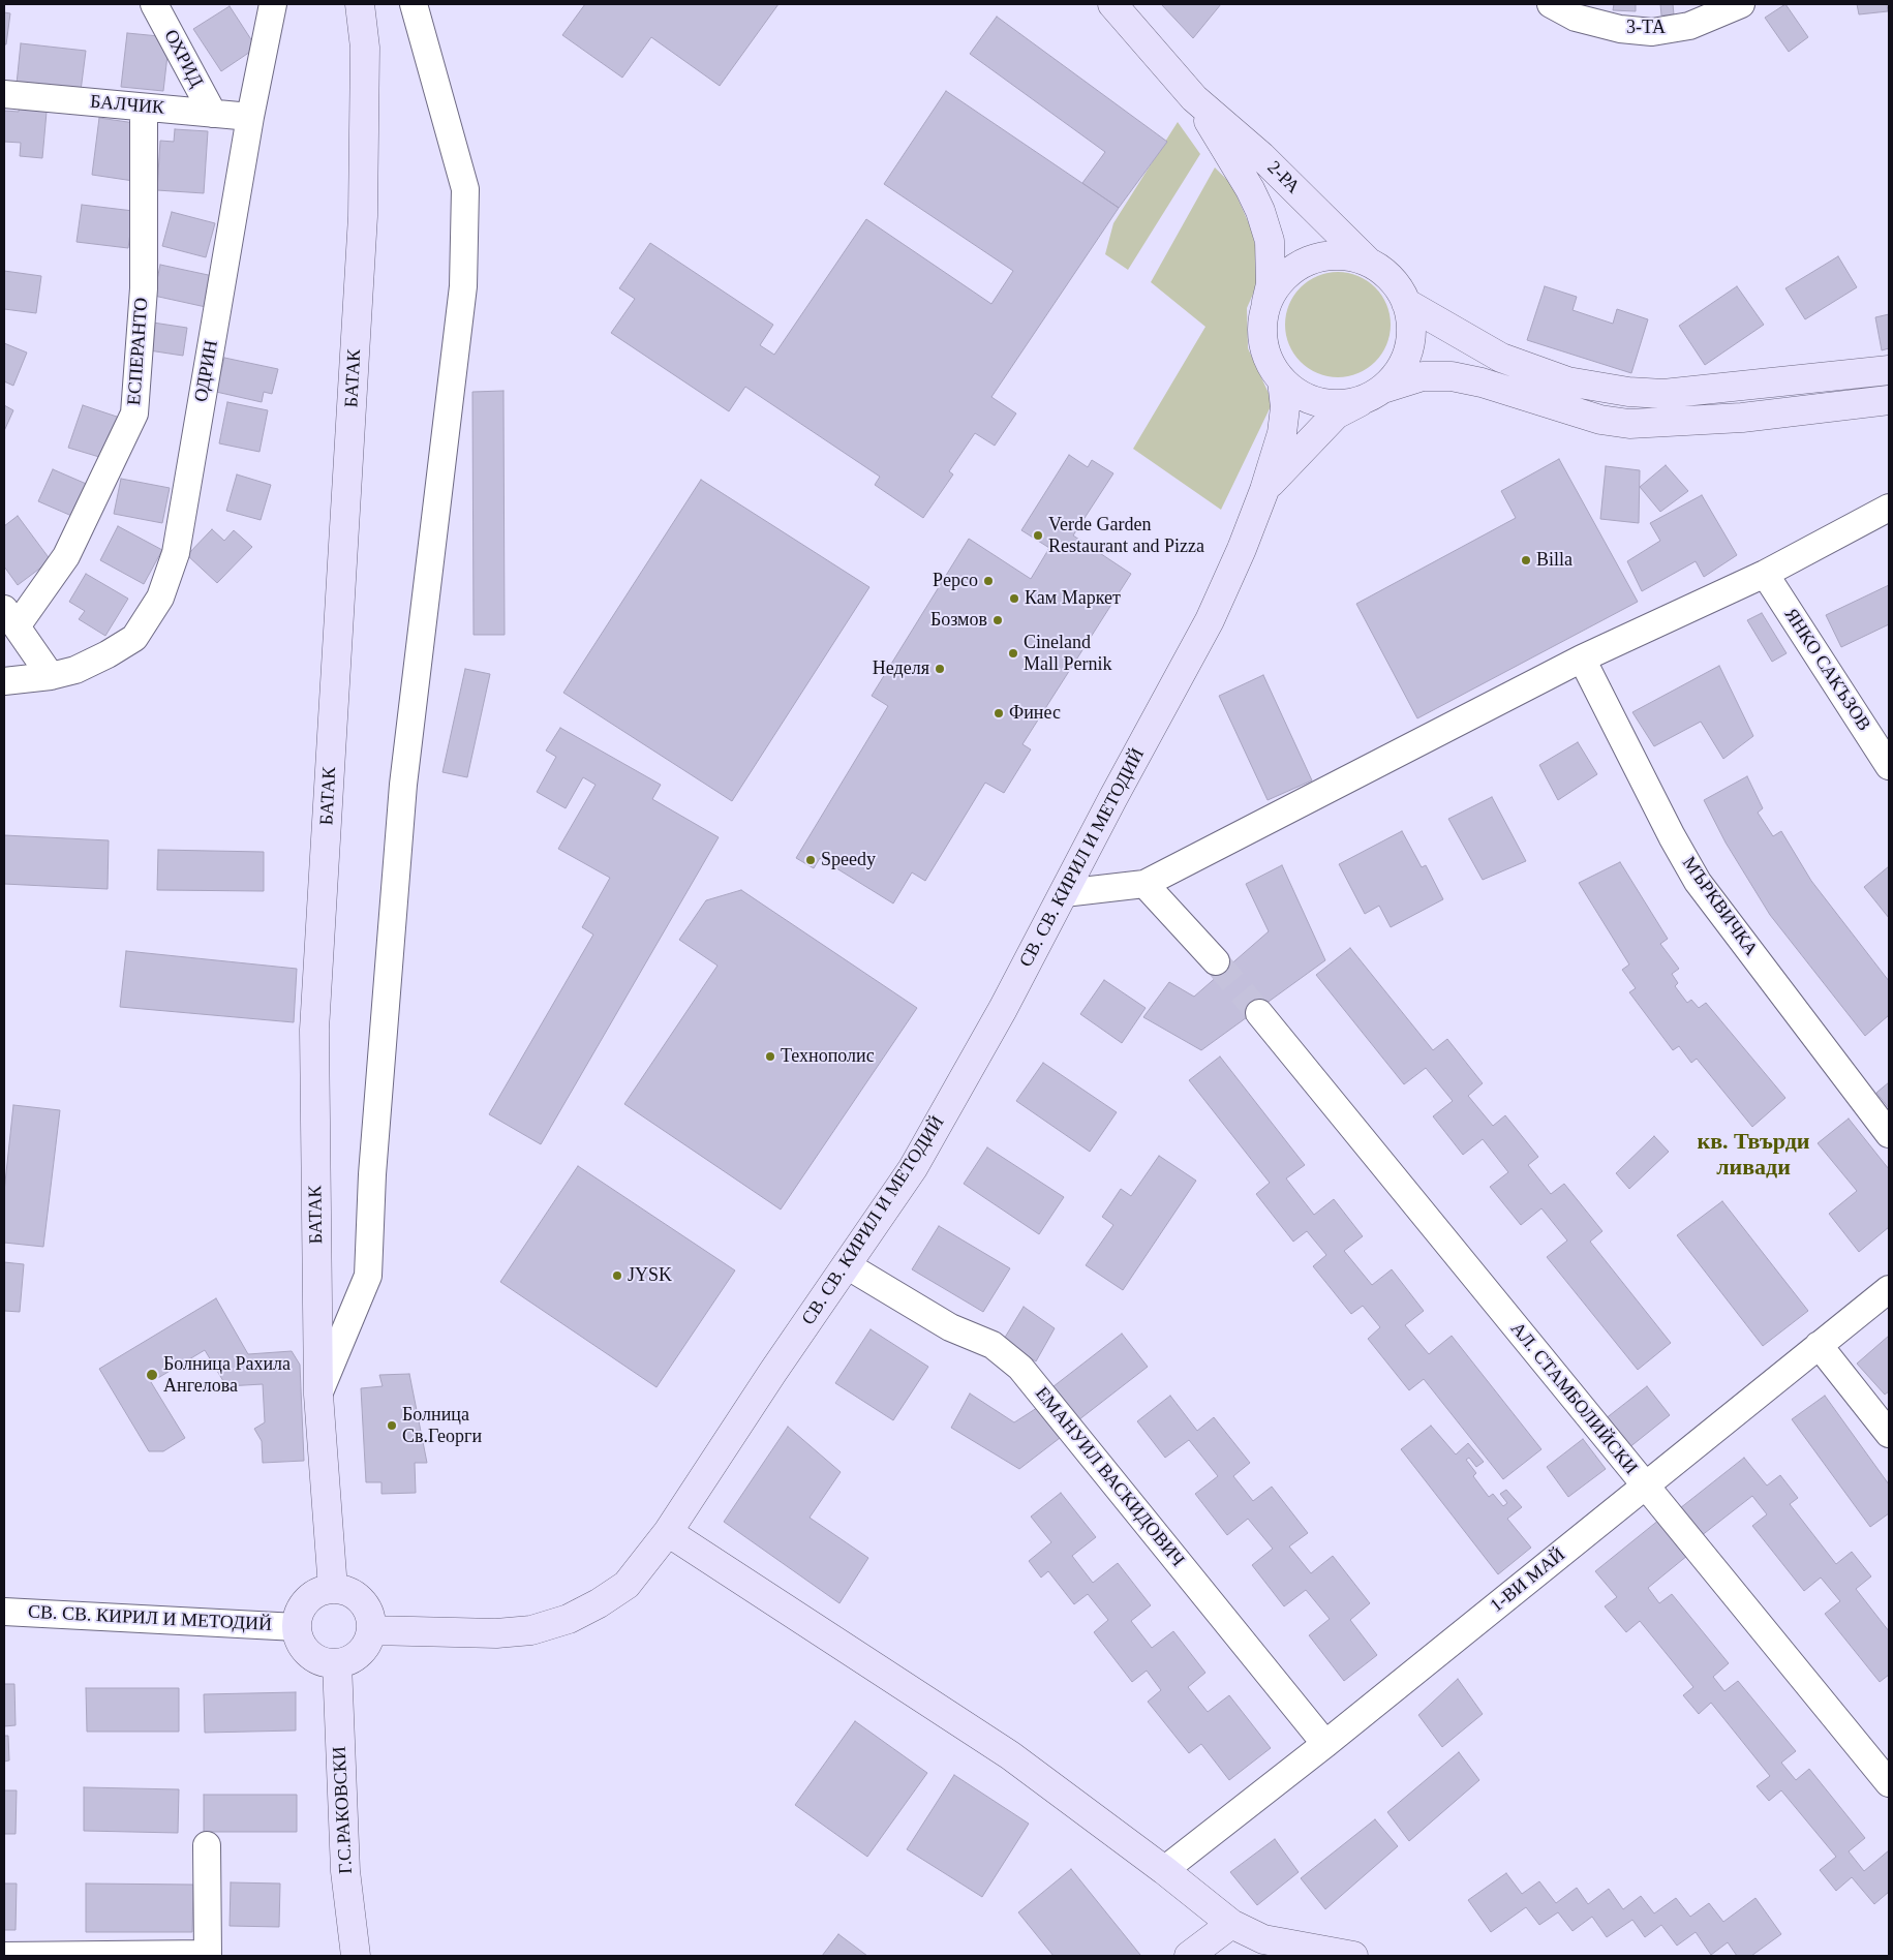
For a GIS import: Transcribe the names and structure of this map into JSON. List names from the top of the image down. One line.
{"streets":{"main road":["2-РА","БАТАК","СВ. СВ. КИРИЛ И МЕТОДИЙ","Г.С.РАКОВСКИ"],"street":["3-ТА","ОХРИД","БАЛЧИК","ЕСПЕРАНТО","ОДРИН","ЯНКО САКЪЗОВ","МЪРКВИЧКА","АЛ. СТАМБОЛИЙСКИ","ЕМАНУИЛ ВАСКИДОВИЧ","1-ВИ МАЙ"]},"crossings":[["ОХРИД","БАЛЧИК"],["БАЛЧИК","ЕСПЕРАНТО"],["БАЛЧИК","ОДРИН"],["2-РА","СВ. СВ. КИРИЛ И МЕТОДИЙ"],["БАТАК","СВ. СВ. КИРИЛ И МЕТОДИЙ"],["БАТАК","Г.С.РАКОВСКИ"],["СВ. СВ. КИРИЛ И МЕТОДИЙ","ЕМАНУИЛ ВАСКИДОВИЧ"],["СВ. СВ. КИРИЛ И МЕТОДИЙ","Г.С.РАКОВСКИ"],["АЛ. СТАМБОЛИЙСКИ","1-ВИ МАЙ"],["ЕМАНУИЛ ВАСКИДОВИЧ","1-ВИ МАЙ"]],"districts":["кв. Твърди ливади"],"places":["Verde Garden Restaurant and Pizza","Billa","Pepco","Кам Маркет","Бозмов","Cineland Mall Pernik","Неделя","Финес","Speedy","Технополис","JYSK","Болница Рахила Ангелова","Болница Св.Георги"]}
